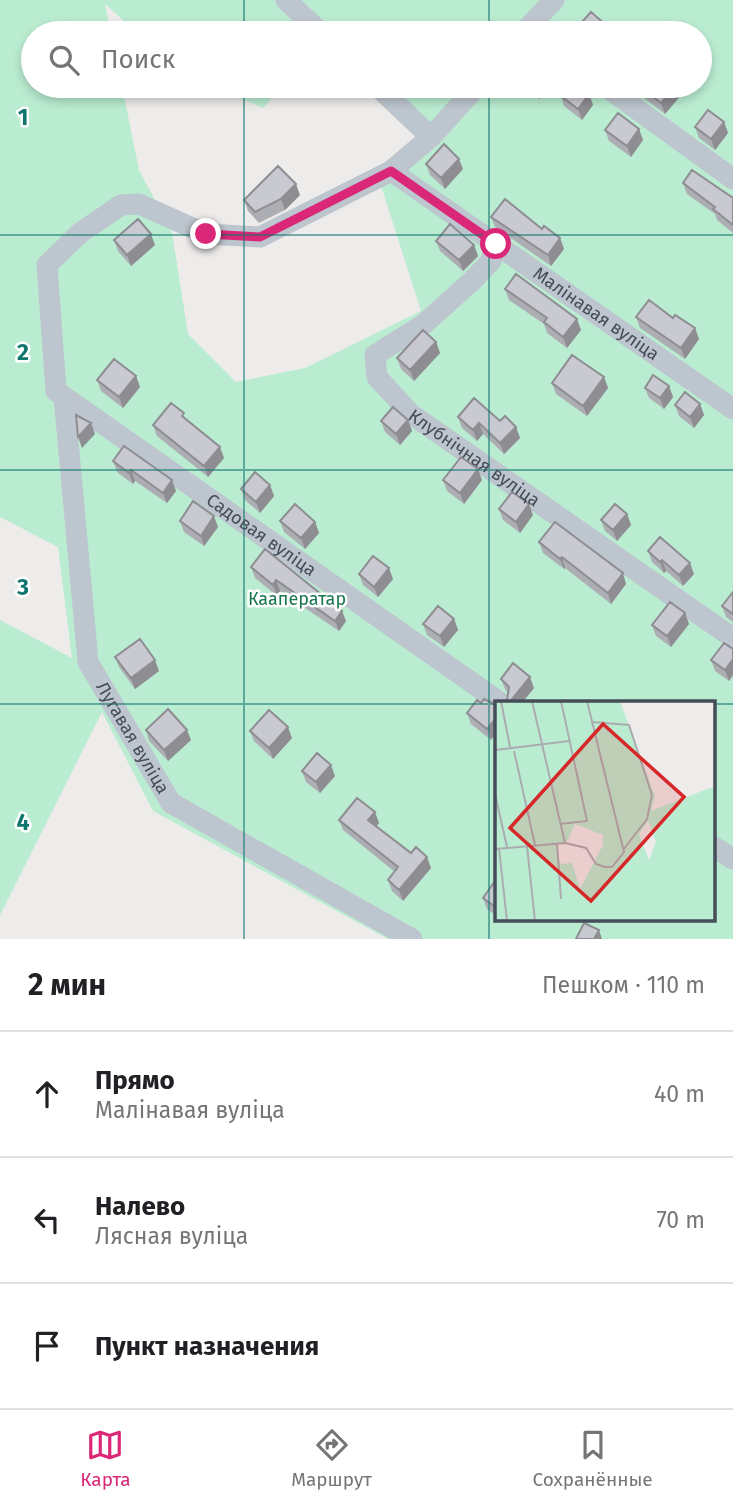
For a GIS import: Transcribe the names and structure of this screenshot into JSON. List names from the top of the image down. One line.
{"streets":{"street":["Малінавая вуліца","Клубнічная вуліца","Садовая вуліца","Лугавая вуліца"]},"crossings":[["Малінавая вуліца","Клубнічная вуліца"],["Малінавая вуліца","Лугавая вуліца"],["Садовая вуліца","Лугавая вуліца"]],"parks":["Кааператар"],"page":{"search":"Поиск","heading":["2 мин","Пешком · 110 m"],"list":[["Прямо","Малінавая вуліца","40 m"],["Налево","Лясная вуліца","70 m"],"Пункт назначения"],"nav":["Карта","Маршрут","Сохранённые"]},"grid":{"rows":["1","2","3","4"]}}
